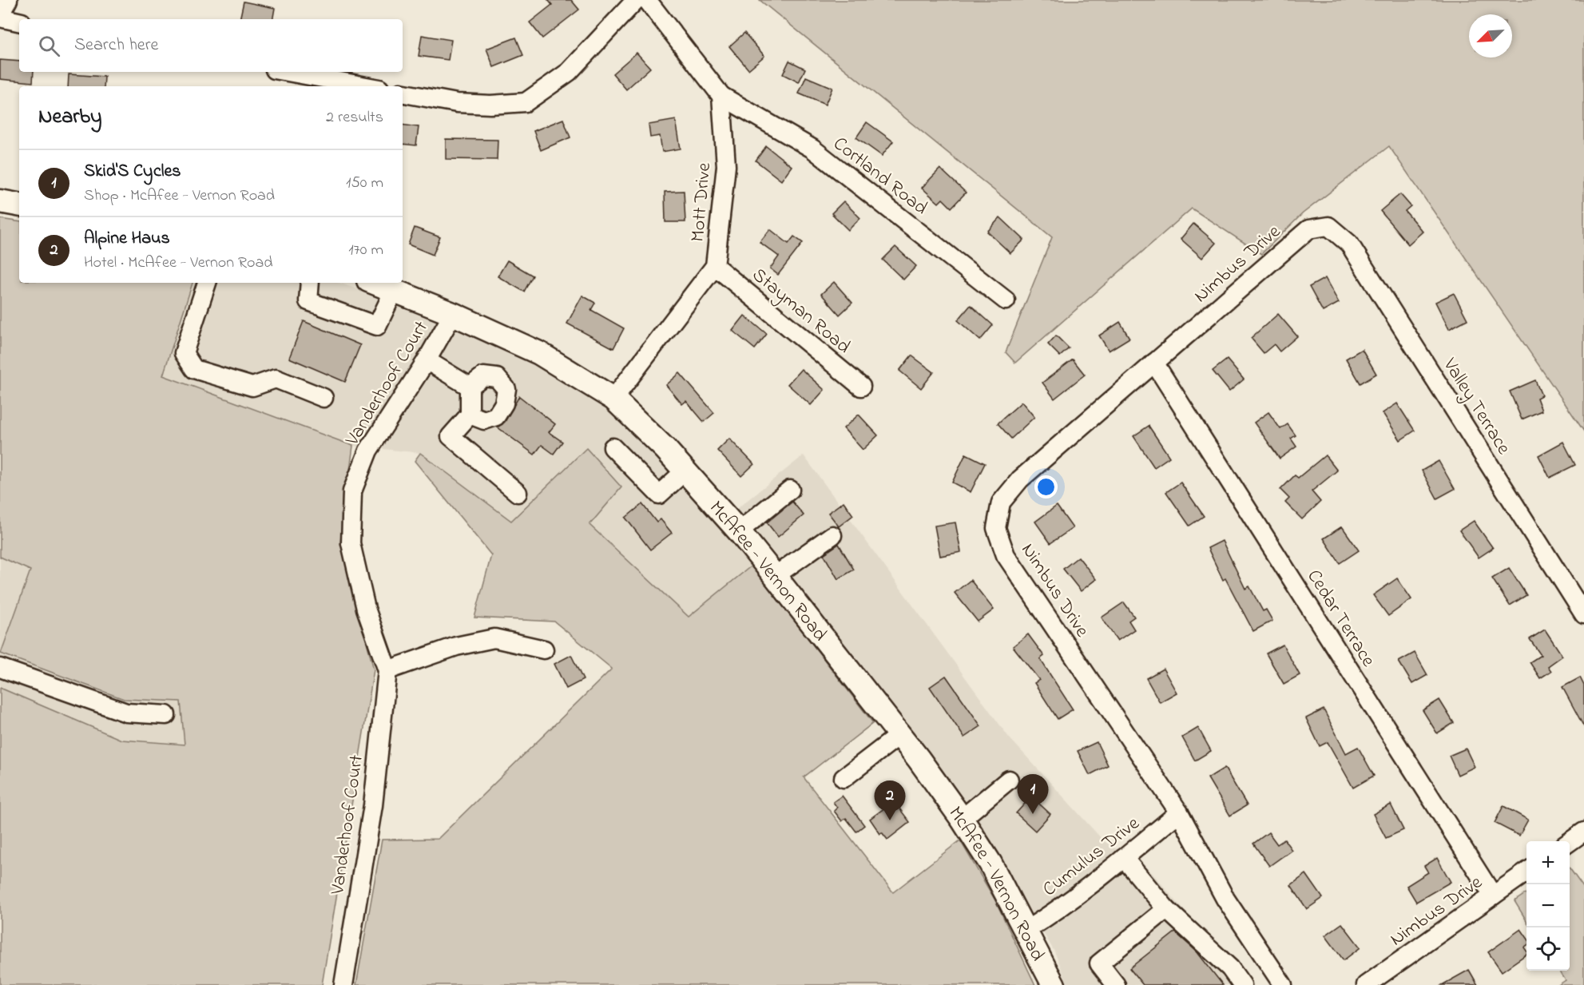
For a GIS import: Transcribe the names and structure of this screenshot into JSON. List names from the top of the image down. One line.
{"streets":{"main road":["McAfee - Vernon Road"],"street":["Cortland Road","Mott Drive","Nimbus Drive","Stayman Road","Vanderhoof Court","Valley Terrace","Cedar Terrace","Cumulus Drive"]},"crossings":[["Cortland Road","Mott Drive"],["Mott Drive","Stayman Road"],["Mott Drive","McAfee - Vernon Road"],["Nimbus Drive","Valley Terrace"],["Nimbus Drive","Cedar Terrace"],["Nimbus Drive","Cumulus Drive"],["Vanderhoof Court","McAfee - Vernon Road"],["McAfee - Vernon Road","Cumulus Drive"]],"north":"bottom left","page":{"search":"Search here","heading":["Nearby","2 results"],"list":[{"mark":"1","name":"Skid'S Cycles","note":"Shop · McAfee - Vernon Road","value":"150 m"},{"mark":"2","name":"Alpine Haus","note":"Hotel · McAfee - Vernon Road","value":"170 m"}],"pins":["1","2"],"map_buttons":["+","−"]}}
